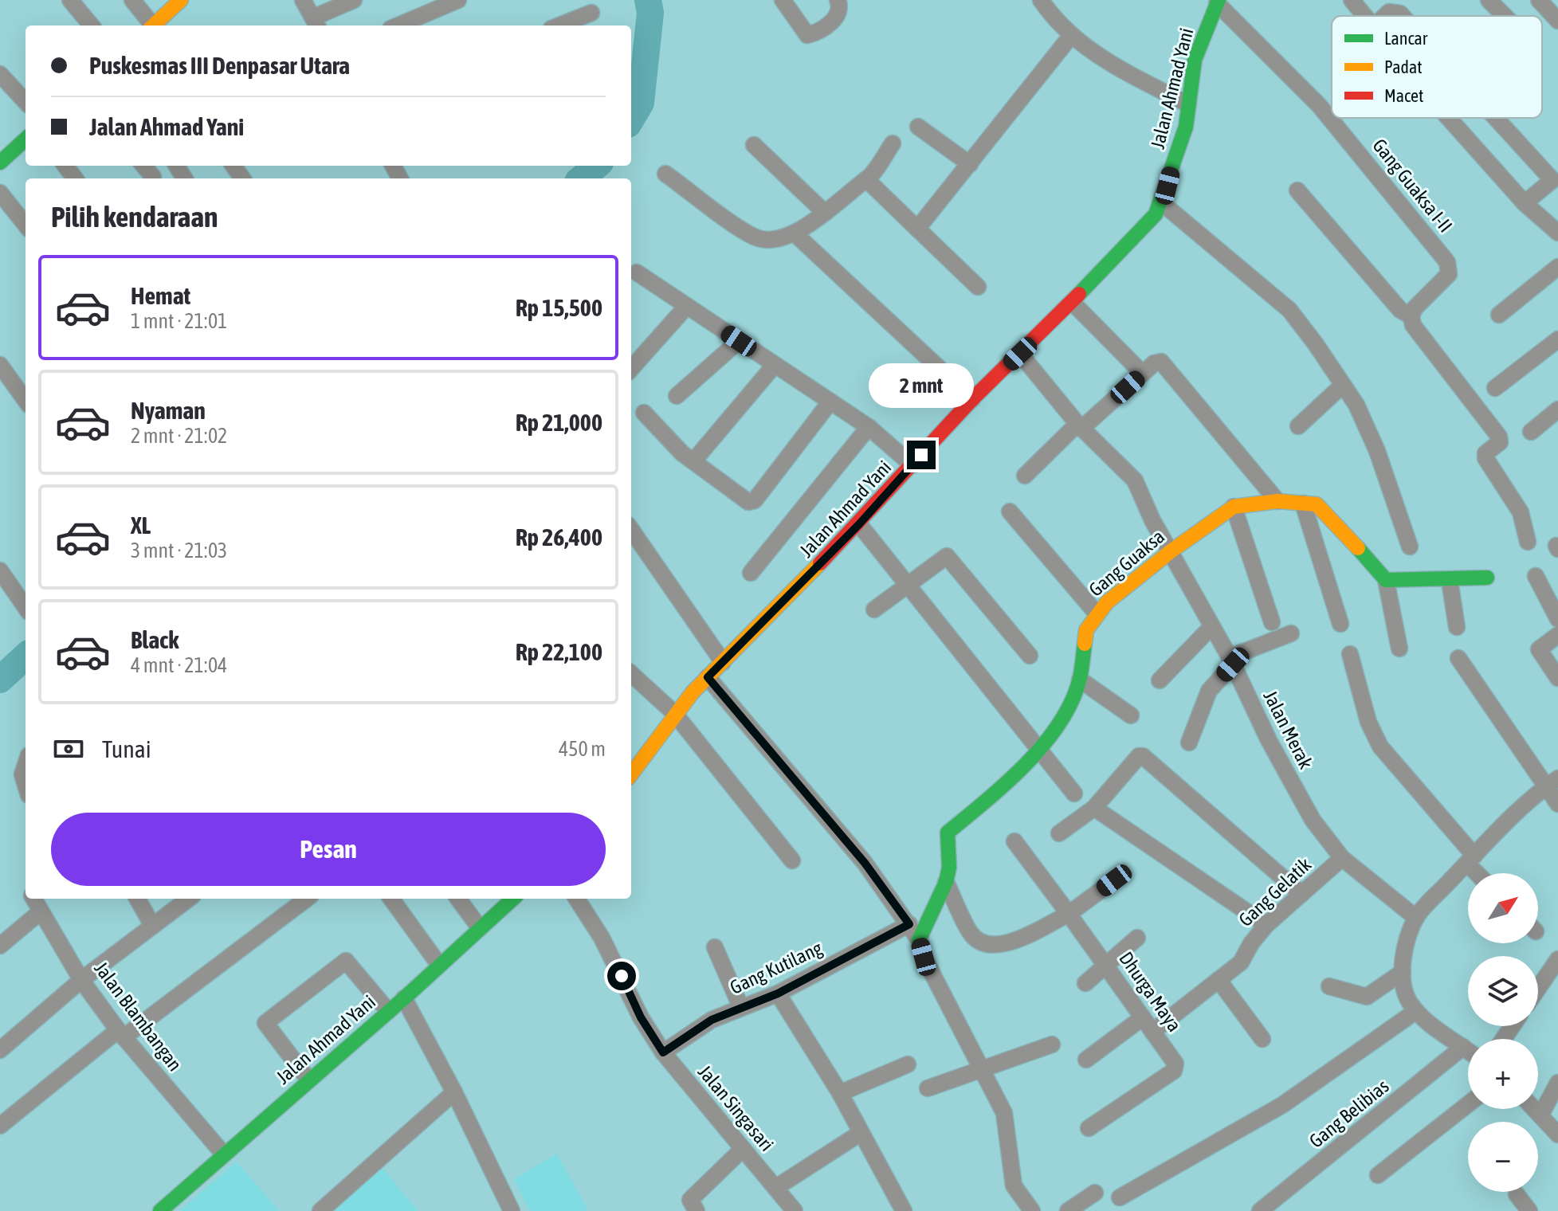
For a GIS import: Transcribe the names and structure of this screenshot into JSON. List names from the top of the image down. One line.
{"streets":{"main road":["Jalan Ahmad Yani","Gang Guaksa"],"street":["Gang Guaksa I-II","Jalan Merak","Gang Gelatik","Gang Kutilang","Dhurga Maya","Jalan Blambangan","Jalan Singasari","Gang Belibias"]},"crossings":[["Jalan Ahmad Yani","Gang Guaksa I-II"],["Jalan Ahmad Yani","Jalan Merak"],["Jalan Ahmad Yani","Jalan Blambangan"],["Gang Guaksa","Jalan Merak"],["Jalan Merak","Gang Gelatik"],["Gang Gelatik","Dhurga Maya"],["Gang Kutilang","Jalan Singasari"]],"legend":["Lancar","Padat","Macet"],"north":"top right","page":{"banner":["Puskesmas III Denpasar Utara","Jalan Ahmad Yani"],"heading":"Pilih kendaraan","list":[{"name":"Hemat","note":"1 mnt · 21:01","value":"Rp 15,500"},{"name":"Nyaman","note":"2 mnt · 21:02","value":"Rp 21,000"},{"name":"XL","note":"3 mnt · 21:03","value":"Rp 26,400"},{"name":"Black","note":"4 mnt · 21:04","value":"Rp 22,100"}],"bubble":"2 mnt","pay":["Tunai","450 m"],"buttons":"Pesan","map_buttons":["+","−"]}}
